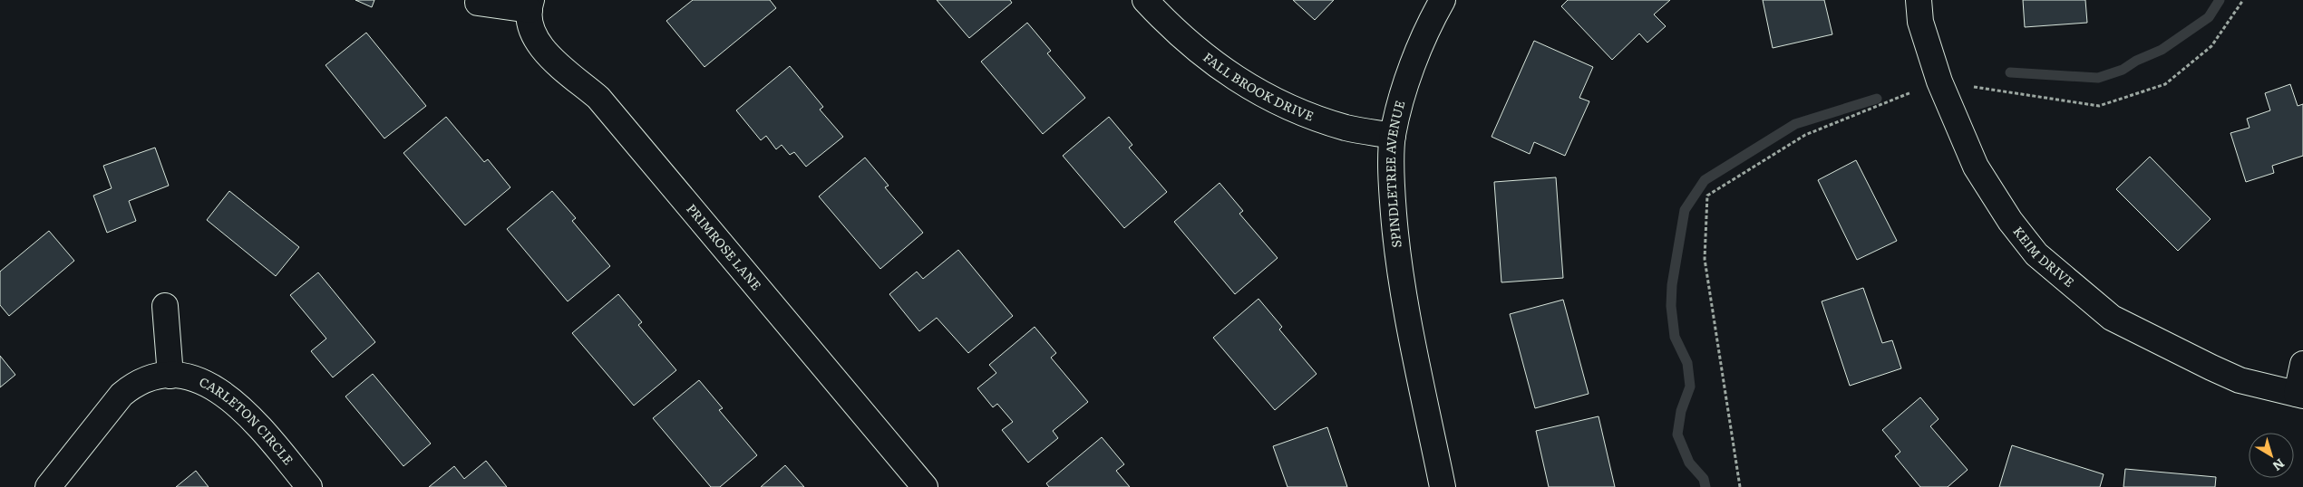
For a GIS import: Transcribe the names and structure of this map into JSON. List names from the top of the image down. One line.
{"streets":{"street":["FALL BROOK DRIVE","SPINDLETREE AVENUE","PRIMROSE LANE","KEIM DRIVE","CARLETON CIRCLE"]},"crossings":[["FALL BROOK DRIVE","SPINDLETREE AVENUE"]],"north":"bottom right"}
